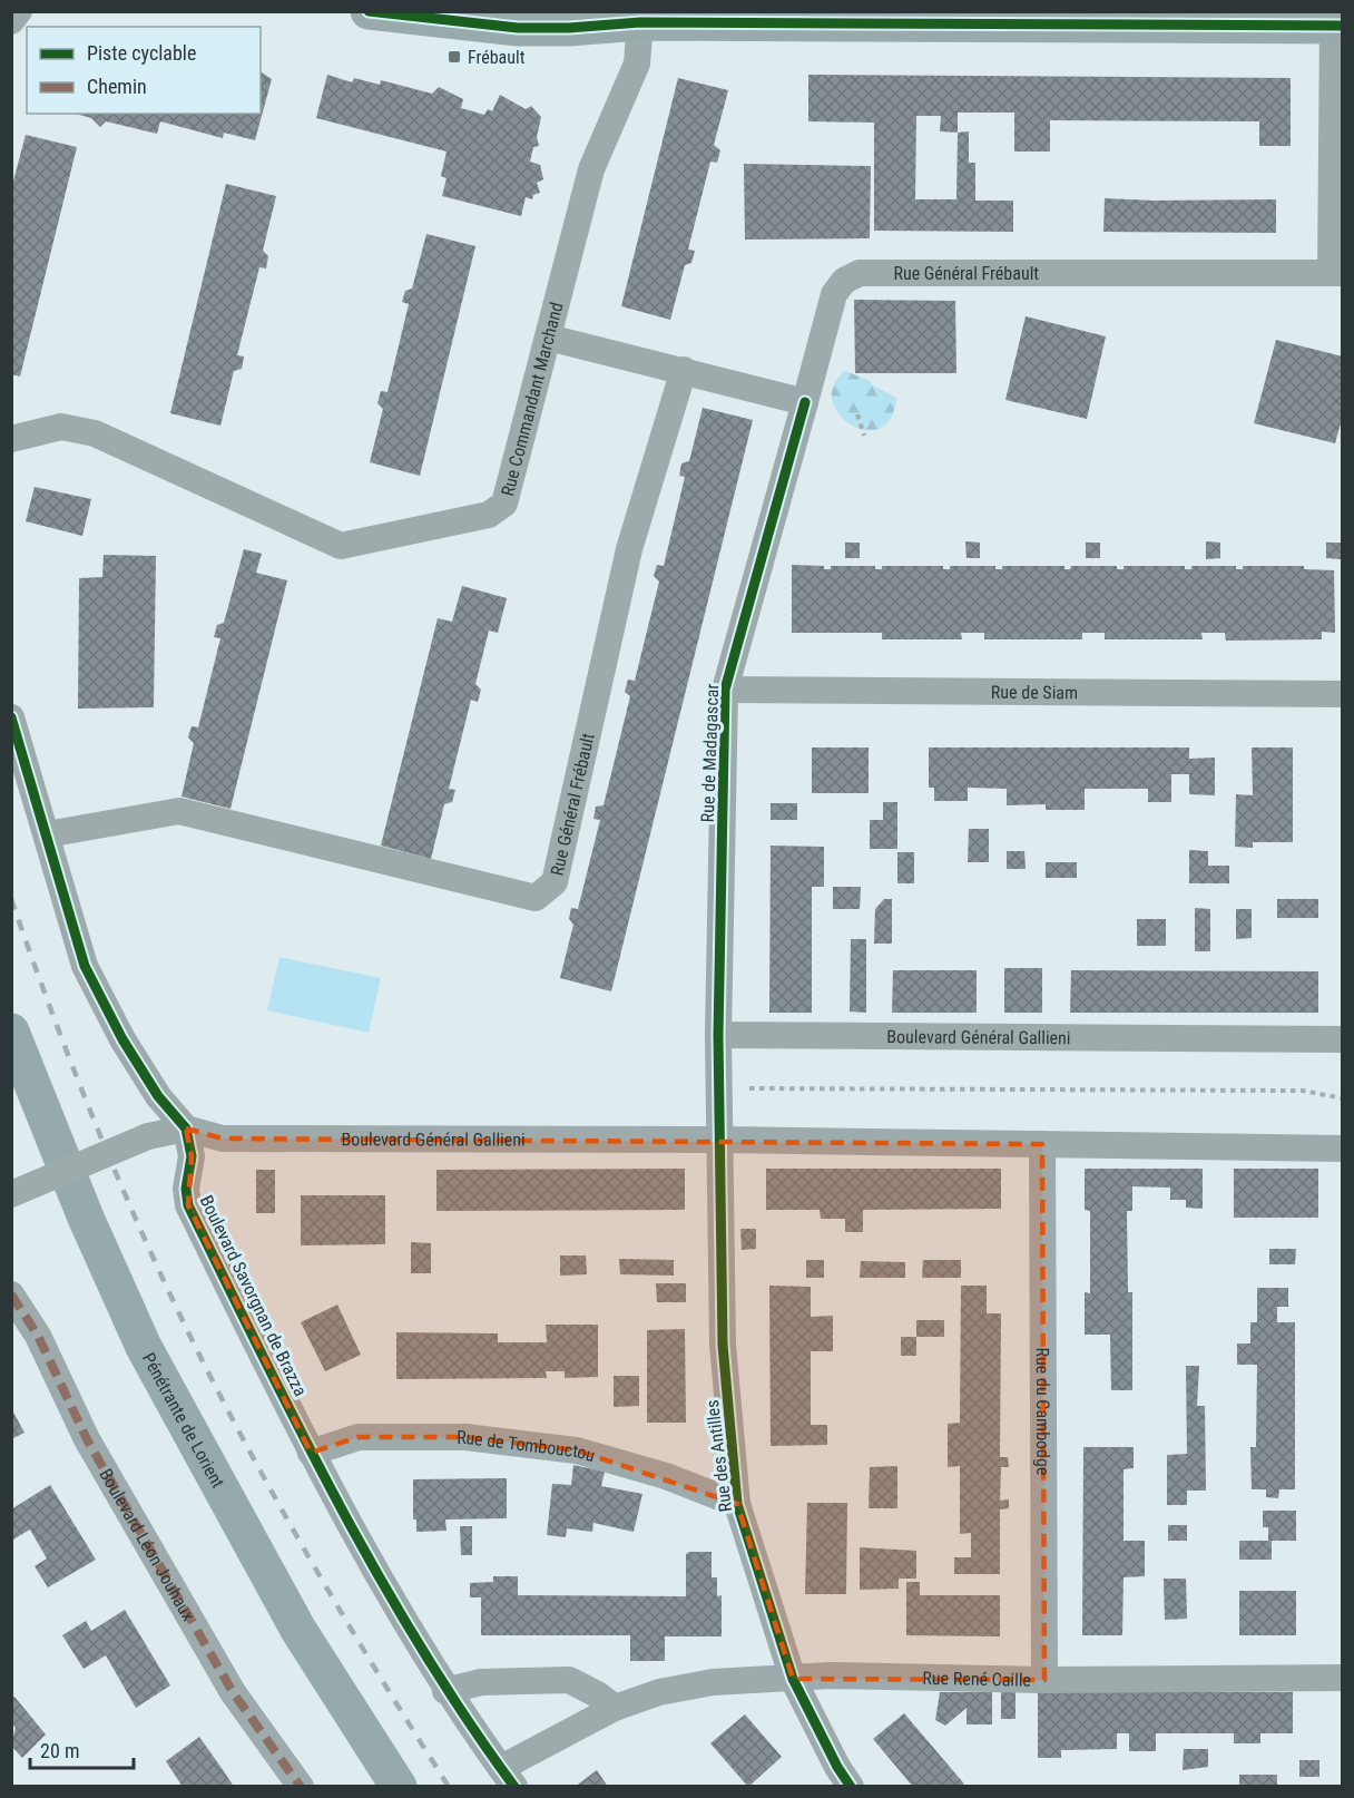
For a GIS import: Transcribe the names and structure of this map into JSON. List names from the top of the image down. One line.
{"streets":{"main road":["Pénétrante de Lorient"],"street":["Rue Général Frébault","Rue Commandant Marchand","Rue de Siam","Rue de Madagascar","Boulevard Général Gallieni","Boulevard Savorgnan de Brazza","Rue du Cambodge","Rue de Tombouctou","Rue des Antilles","Boulevard Léon Jouhaux","Rue René Caille"]},"crossings":[["Rue Général Frébault","Rue de Madagascar"],["Rue de Siam","Rue de Madagascar"],["Rue de Madagascar","Boulevard Général Gallieni"],["Boulevard Général Gallieni","Boulevard Savorgnan de Brazza"],["Boulevard Général Gallieni","Rue du Cambodge"],["Boulevard Général Gallieni","Rue des Antilles"],["Boulevard Savorgnan de Brazza","Rue de Tombouctou"],["Boulevard Savorgnan de Brazza","Rue René Caille"],["Rue du Cambodge","Rue René Caille"],["Rue de Tombouctou","Rue des Antilles"],["Rue des Antilles","Rue René Caille"]],"places":{"transit":["Frébault"]},"legend":["Piste cyclable","Chemin"],"scale_bar":"20 m"}
